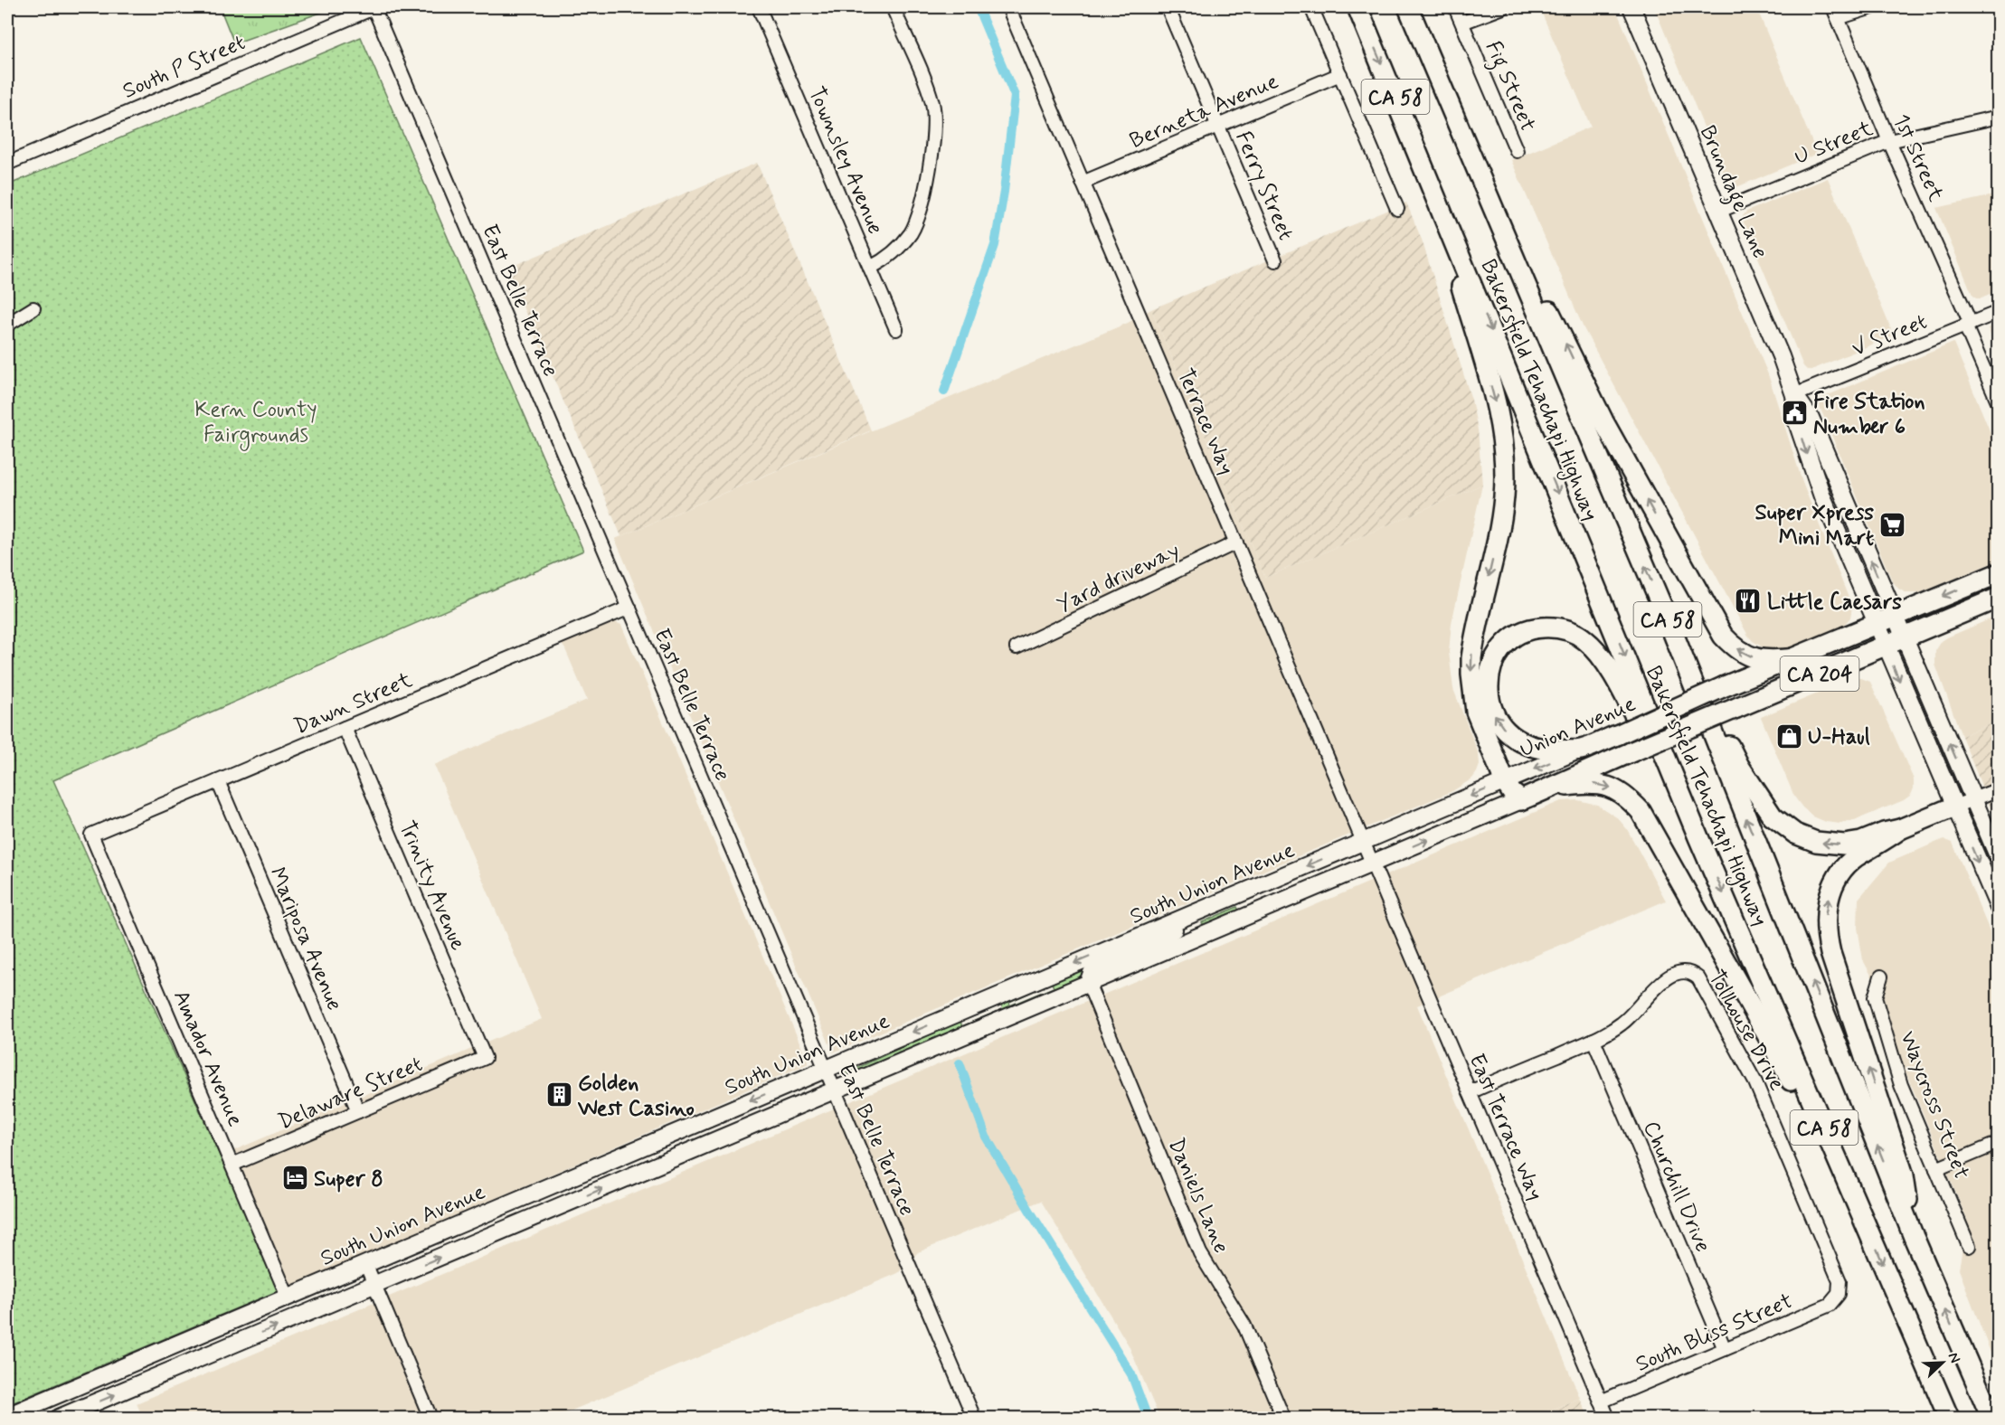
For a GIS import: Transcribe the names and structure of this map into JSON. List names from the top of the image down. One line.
{"streets":{"highway":["CA 58","Bakersfield Tehachapi Highway","CA 204","Union Avenue"],"main road":["Brundage Lane","South Union Avenue"],"street":["South P Street","Fig Street","Berneta Avenue","U Street","1st Street","Townsley Avenue","Ferry Street","East Belle Terrace","V Street","Terrace Way","Yard driveway","Dawn Street","Trinity Avenue","Mariposa Avenue","Tollhouse Drive","Amador Avenue","Delaware Street","Waycross Street","East Terrace Way","Churchill Drive","Daniels Lane","South Bliss Street"]},"crossings":[["South P Street","East Belle Terrace"],["Berneta Avenue","Ferry Street"],["Berneta Avenue","Terrace Way"],["U Street","1st Street"],["U Street","Brundage Lane"],["1st Street","V Street"],["Brundage Lane","V Street"],["Brundage Lane","Union Avenue"],["East Belle Terrace","Dawn Street"],["East Belle Terrace","South Union Avenue"],["Terrace Way","Yard driveway"],["Terrace Way","South Union Avenue"],["Terrace Way","East Terrace Way"],["Dawn Street","Trinity Avenue"],["Dawn Street","Mariposa Avenue"],["Dawn Street","Amador Avenue"],["Union Avenue","South Union Avenue"],["South Union Avenue","Amador Avenue"],["South Union Avenue","East Terrace Way"],["South Union Avenue","Daniels Lane"],["Trinity Avenue","Delaware Street"],["Mariposa Avenue","Delaware Street"],["Tollhouse Drive","Churchill Drive"],["Tollhouse Drive","South Bliss Street"],["Amador Avenue","Delaware Street"],["East Terrace Way","South Bliss Street"],["Churchill Drive","South Bliss Street"]],"parks":["Kern County Fairgrounds"],"places":{"public building":["Fire Station Number 6"],"supermarket":["Super Xpress Mini Mart"],"restaurant":["Little Caesars"],"shop":["U-Haul"],"building":["Golden West Casino"],"hotel":["Super 8"]},"north":"top right"}
